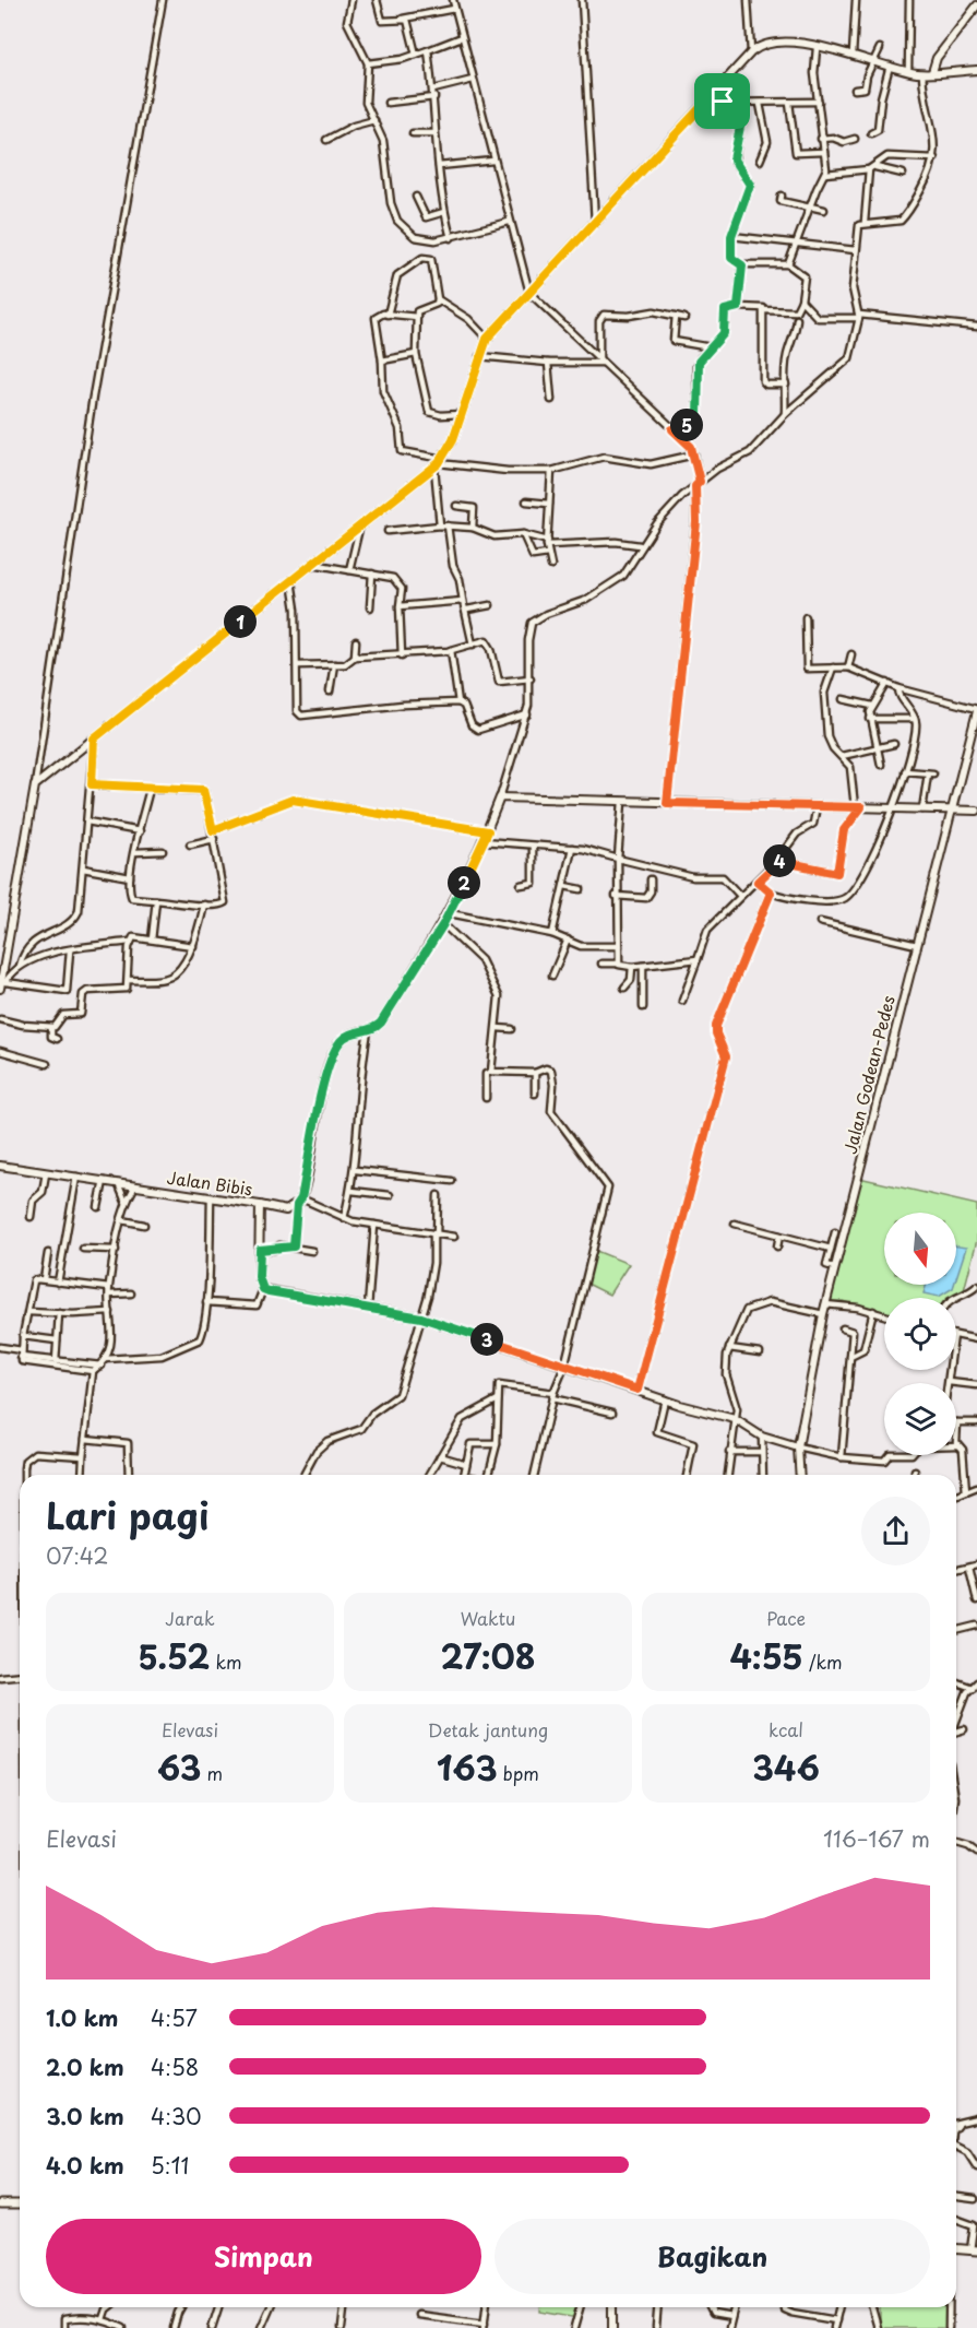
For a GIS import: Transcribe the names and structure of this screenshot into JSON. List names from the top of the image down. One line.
{"streets":{"street":["Jalan Godean-Pedes","Jalan Bibis"]},"north":"bottom","page":{"pins":["5","1","4","2","3"],"heading":["Lari pagi","07:42"],"stats":[["Jarak","5.52 km"],["Waktu","27:08"],["Pace","4:55 /km"],["Elevasi","63 m"],["Detak jantung","163 bpm"],["kcal","346"]],"chart":["Elevasi","116–167 m"],"list":[{"name":"1.0 km","note":"4:57"},{"name":"2.0 km","note":"4:58"},{"name":"3.0 km","note":"4:30"},{"name":"4.0 km","note":"5:11"}],"buttons":["Simpan","Bagikan"]}}
